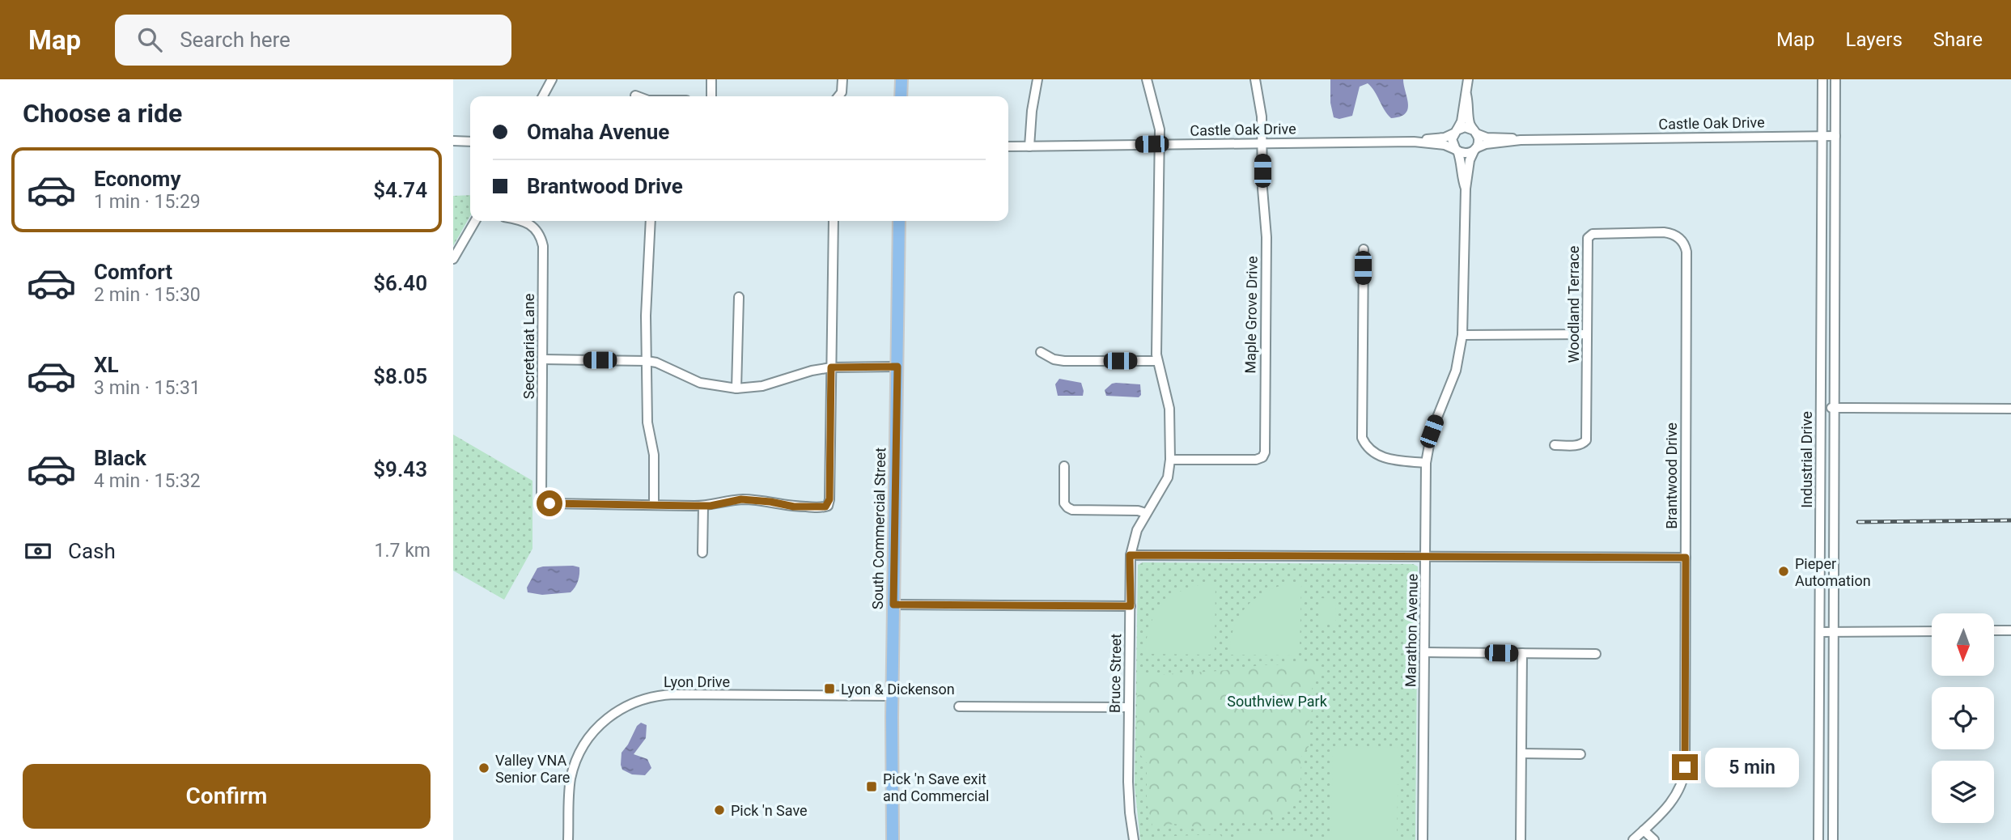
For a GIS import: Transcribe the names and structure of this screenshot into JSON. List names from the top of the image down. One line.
{"streets":{"main road":["South Commercial Street"],"street":["Castle Oak Drive","Woodland Terrace","Maple Grove Drive","Secretariat Lane","Industrial Drive","Brantwood Drive","Marathon Avenue","Bruce Street","Lyon Drive"]},"crossings":[["Castle Oak Drive","Maple Grove Drive"],["Castle Oak Drive","Industrial Drive"],["Castle Oak Drive","Marathon Avenue"],["Castle Oak Drive","Bruce Street"],["Woodland Terrace","Brantwood Drive"],["Maple Grove Drive","Bruce Street"],["South Commercial Street","Lyon Drive"]],"parks":["Southview Park"],"places":{"other":["Pieper Automation","Valley VNA Senior Care","Pick 'n Save"],"transit":["Lyon & Dickenson","Pick 'n Save exit and Commercial"]},"north":"bottom","page":{"header":"Map","search":"Search here","nav":["Map","Layers","Share"],"heading":"Choose a ride","banner":["Omaha Avenue","Brantwood Drive"],"list":[{"name":"Economy","note":"1 min · 15:29","value":"$4.74"},{"name":"Comfort","note":"2 min · 15:30","value":"$6.40"},{"name":"XL","note":"3 min · 15:31","value":"$8.05"},{"name":"Black","note":"4 min · 15:32","value":"$9.43"}],"pay":["Cash","1.7 km"],"bubble":"5 min","buttons":"Confirm"}}
